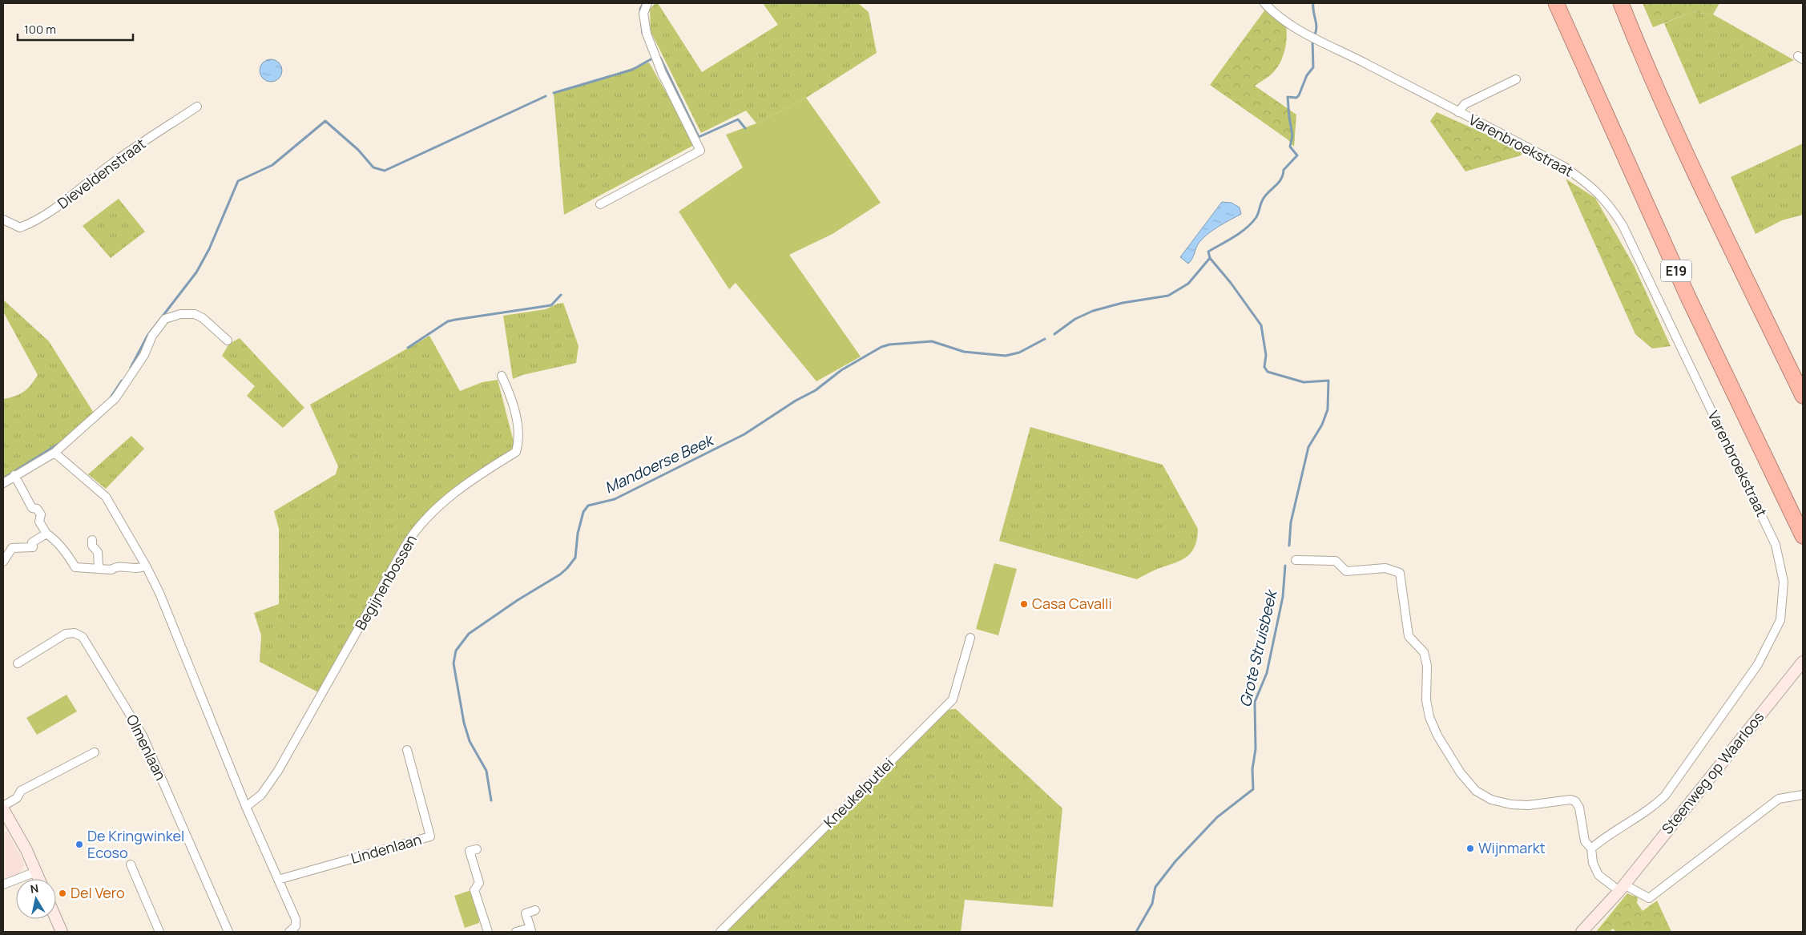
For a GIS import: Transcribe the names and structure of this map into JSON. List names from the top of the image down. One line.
{"streets":{"highway":["E19"],"street":["Varenbroekstraat","Dieveldenstraat","Begijnenbossen","Olmenlaan","Steenweg op Waarloos","Kneukelputlei","Lindenlaan"]},"water":["Mandoerse Beek","Grote Struisbeek"],"places":["Casa Cavalli","De Kringwinkel Ecoso","Wijnmarkt","Del Vero"],"scale_bar":"100 m","north":"top"}
